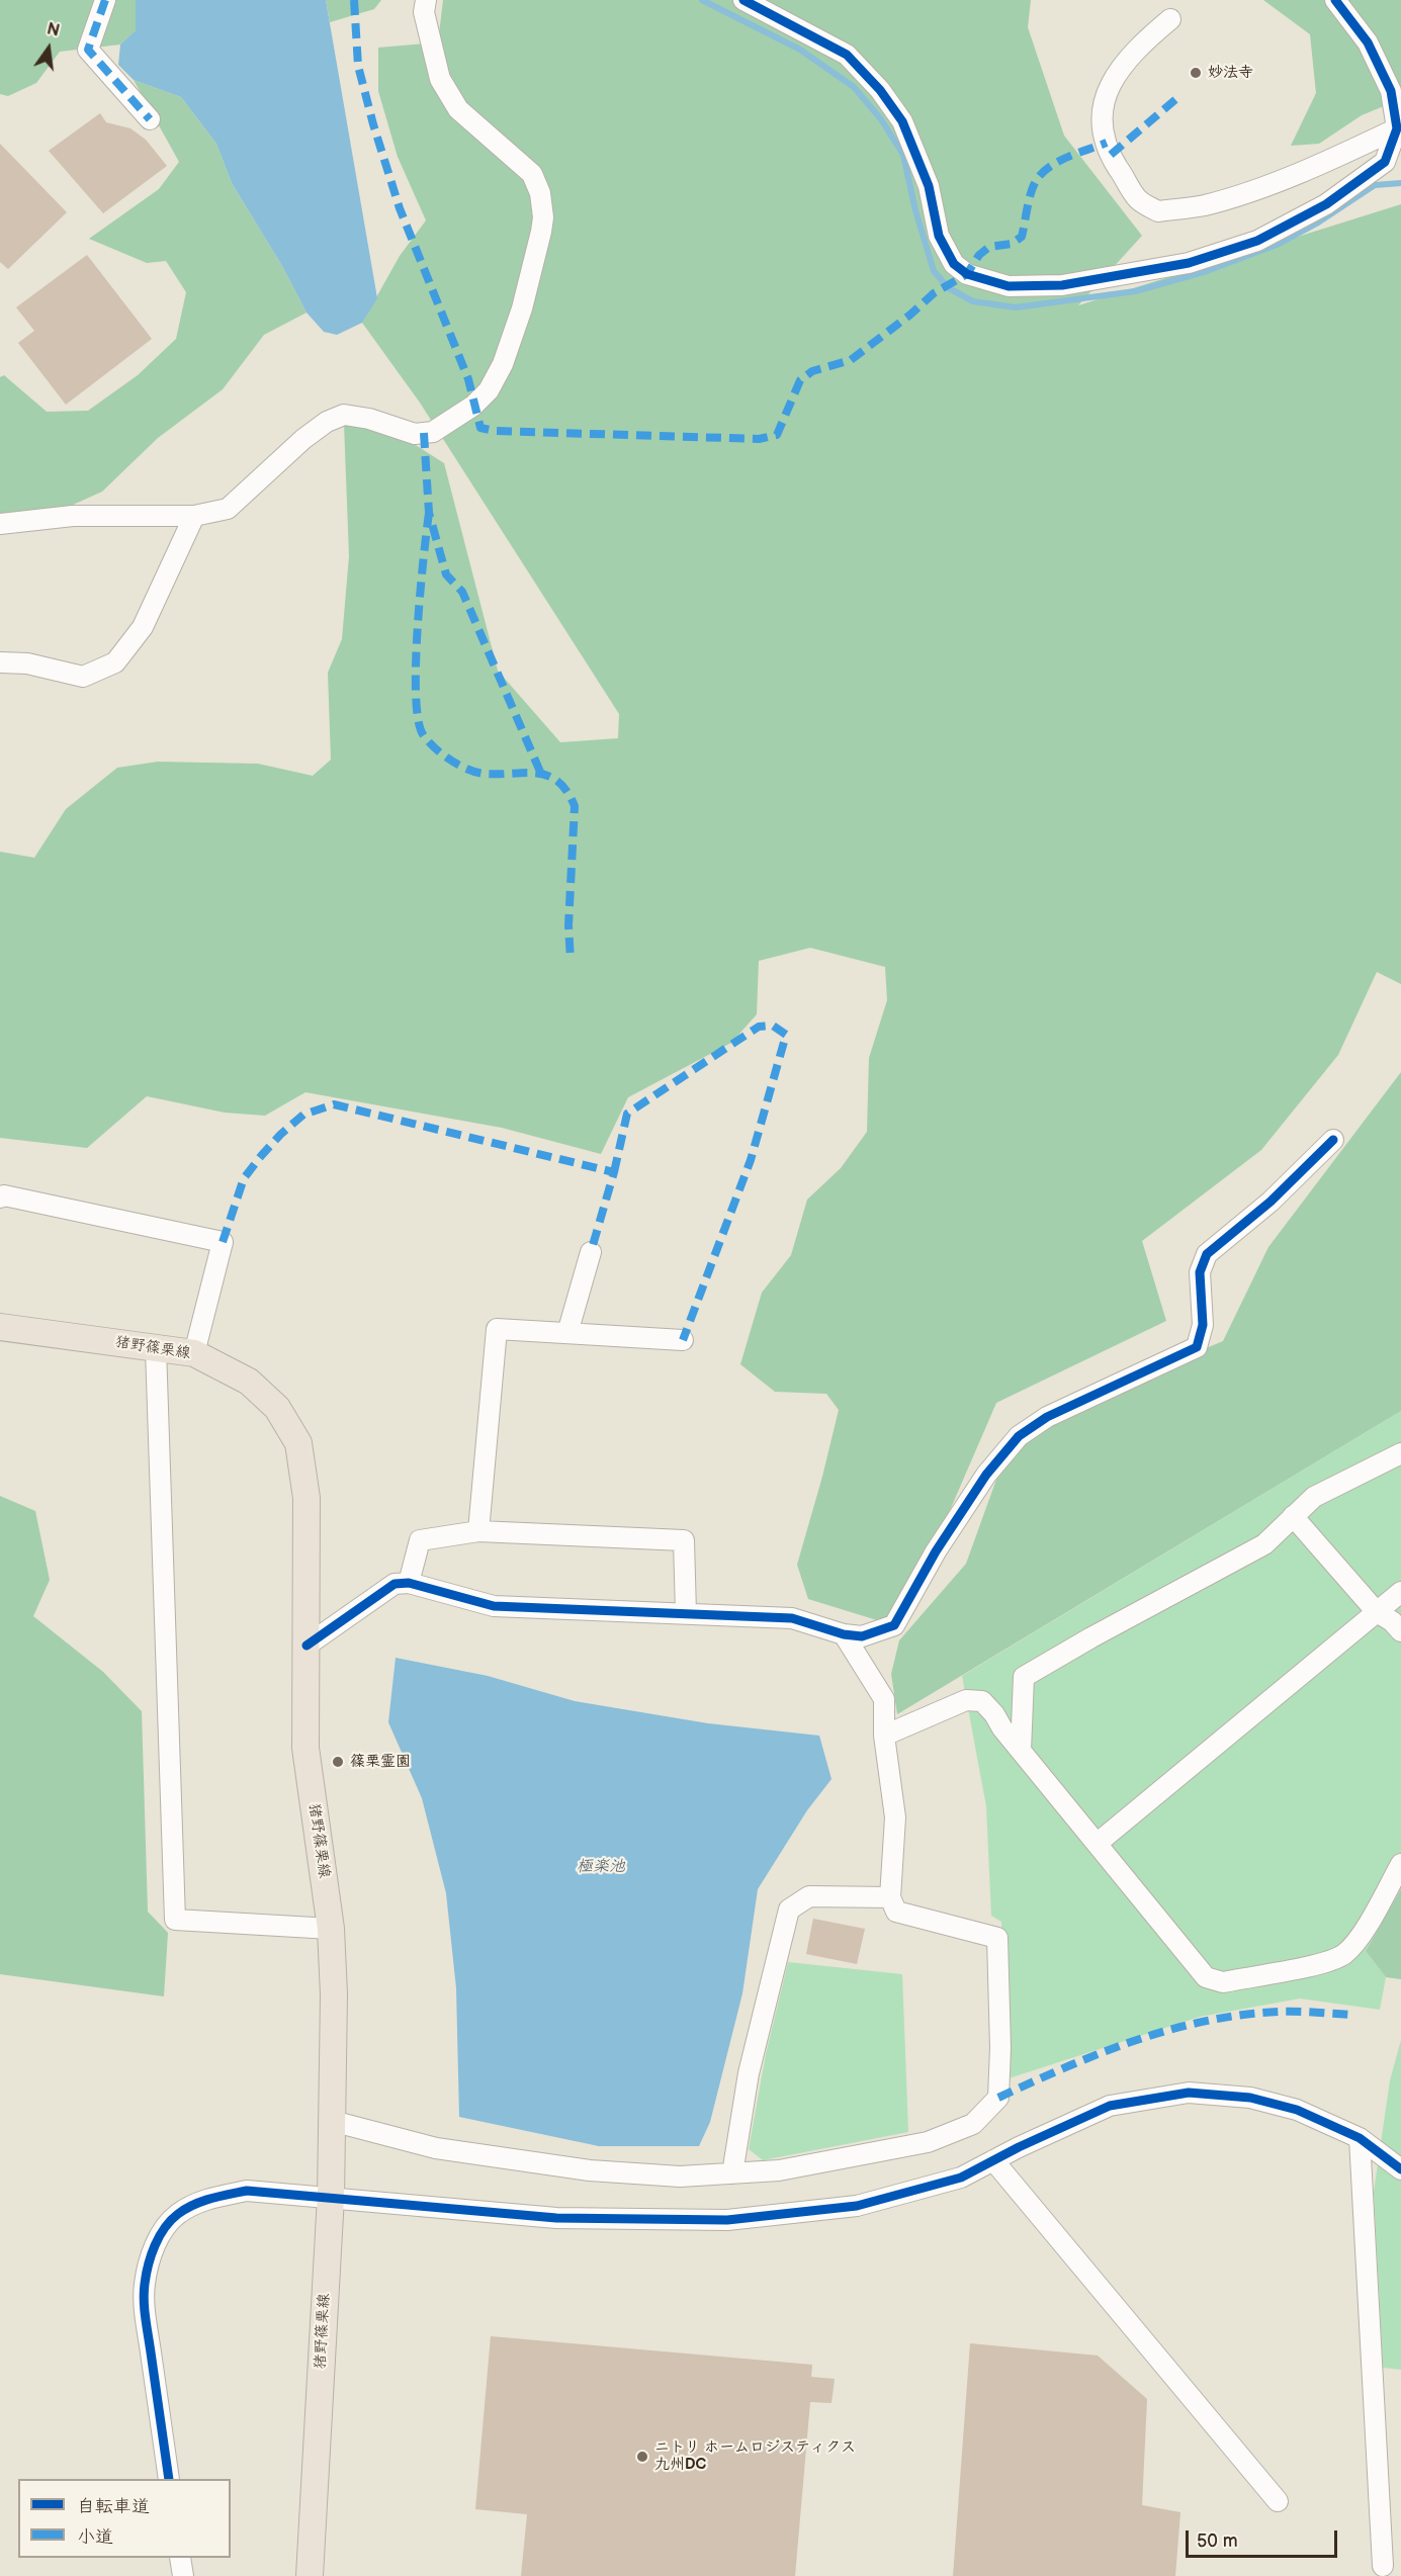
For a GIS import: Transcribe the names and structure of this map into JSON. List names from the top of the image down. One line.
{"streets":{"main road":["猪野篠栗線"]},"water":["極楽池"],"places":["妙法寺","篠栗霊園","ニトリ ホームロジスティクス 九州DC"],"legend":["自転車道","小道"],"scale_bar":"50 m","north":"top"}
